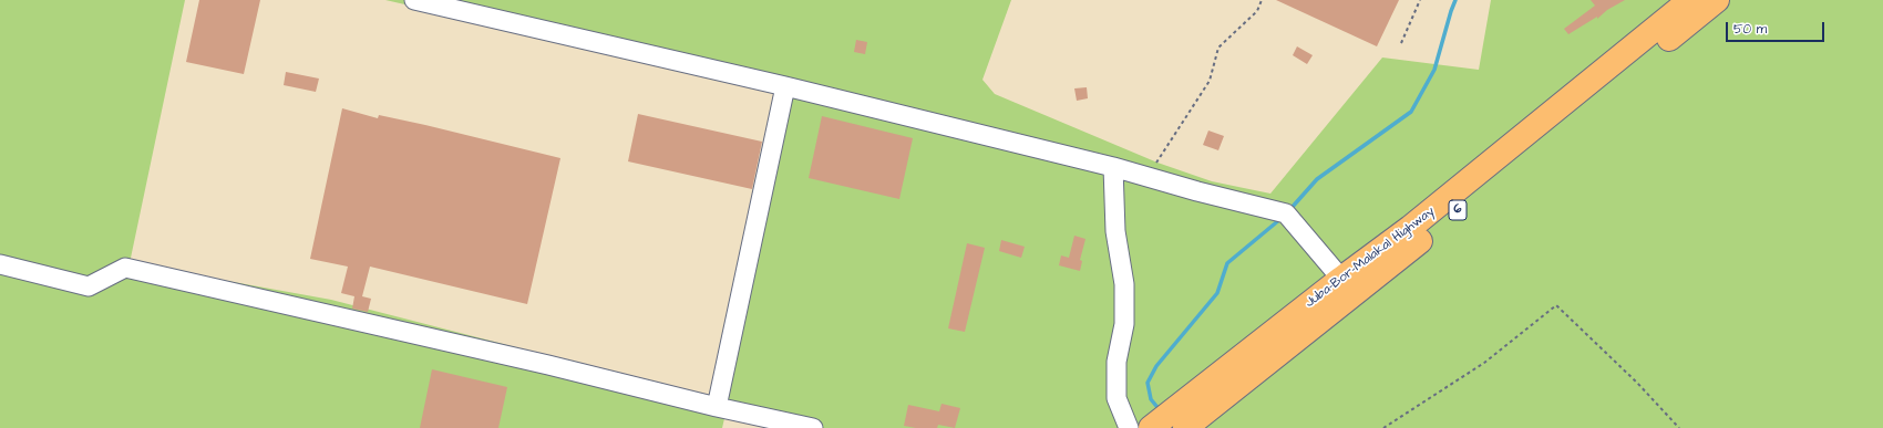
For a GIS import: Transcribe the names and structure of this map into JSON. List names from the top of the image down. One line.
{"streets":{"highway":["6","Juba-Bor-Malakal Highway"]},"scale_bar":"50 m"}
